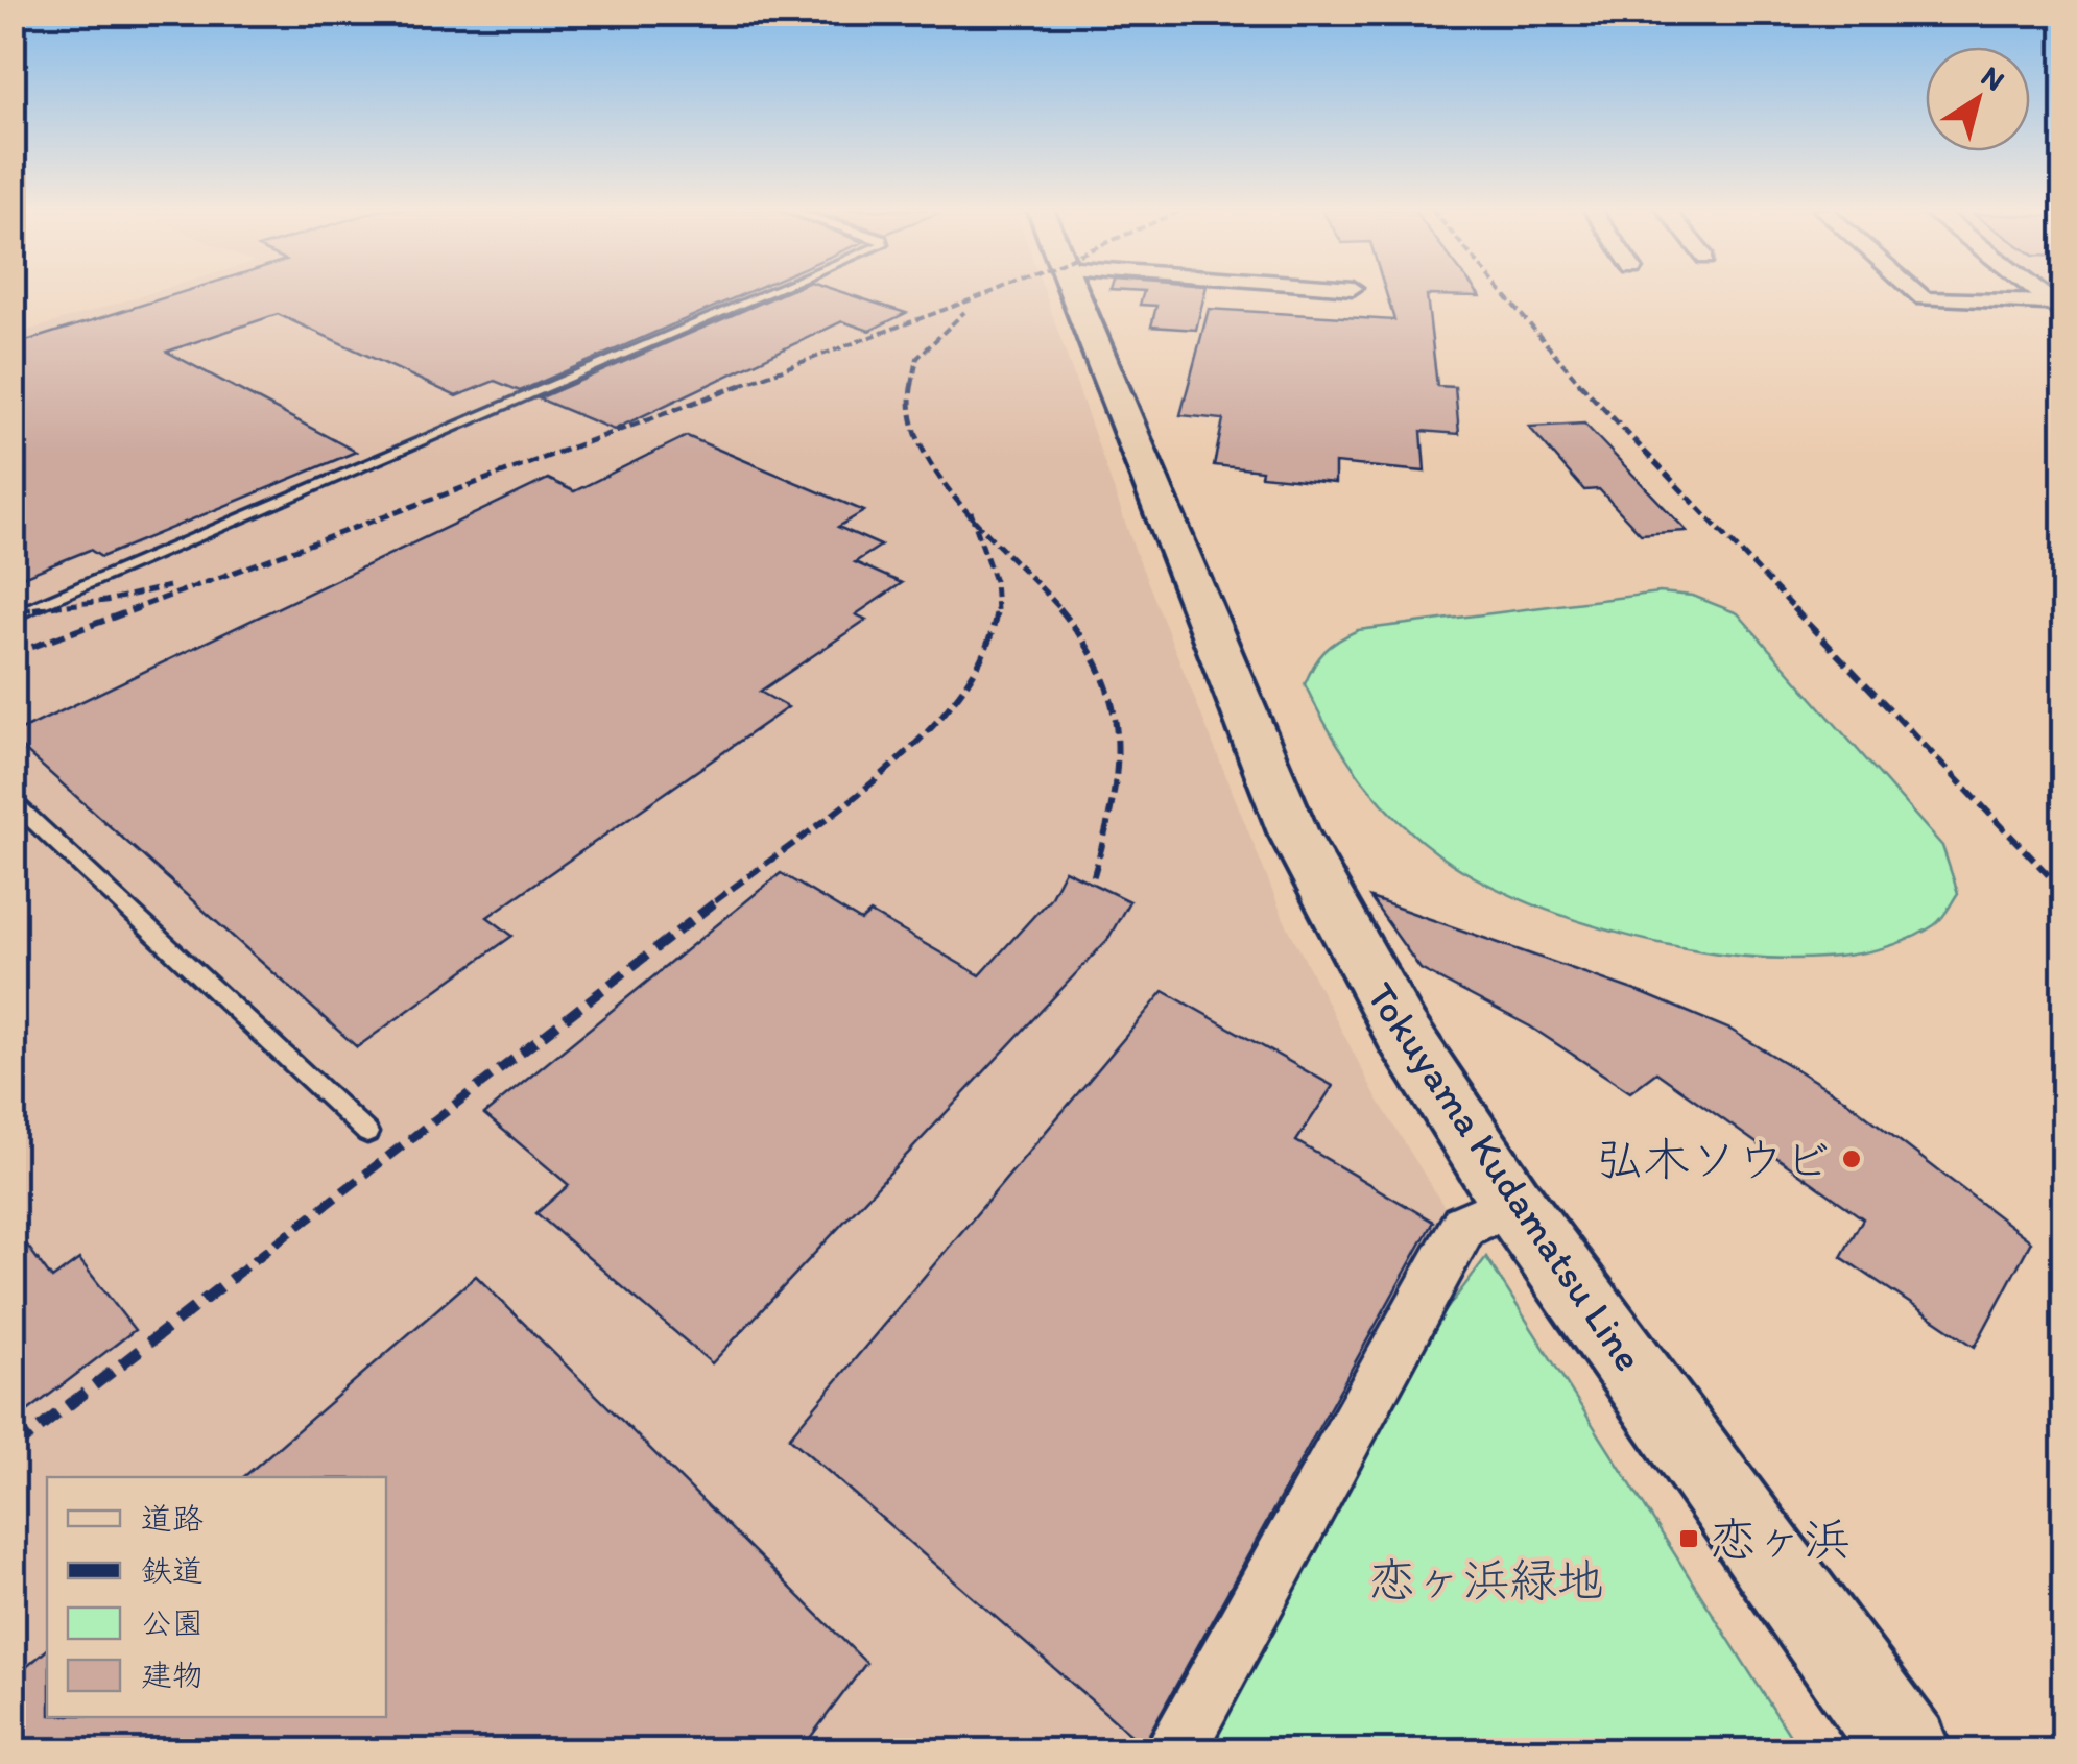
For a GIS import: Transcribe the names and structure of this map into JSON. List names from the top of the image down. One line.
{"streets":{"main road":["Tokuyama Kudamatsu Line"]},"parks":["恋ヶ浜緑地"],"places":{"other":["弘木ソウビ"],"transit":["恋ヶ浜"]},"legend":["道路","鉄道","公園","建物"],"north":"top right"}
